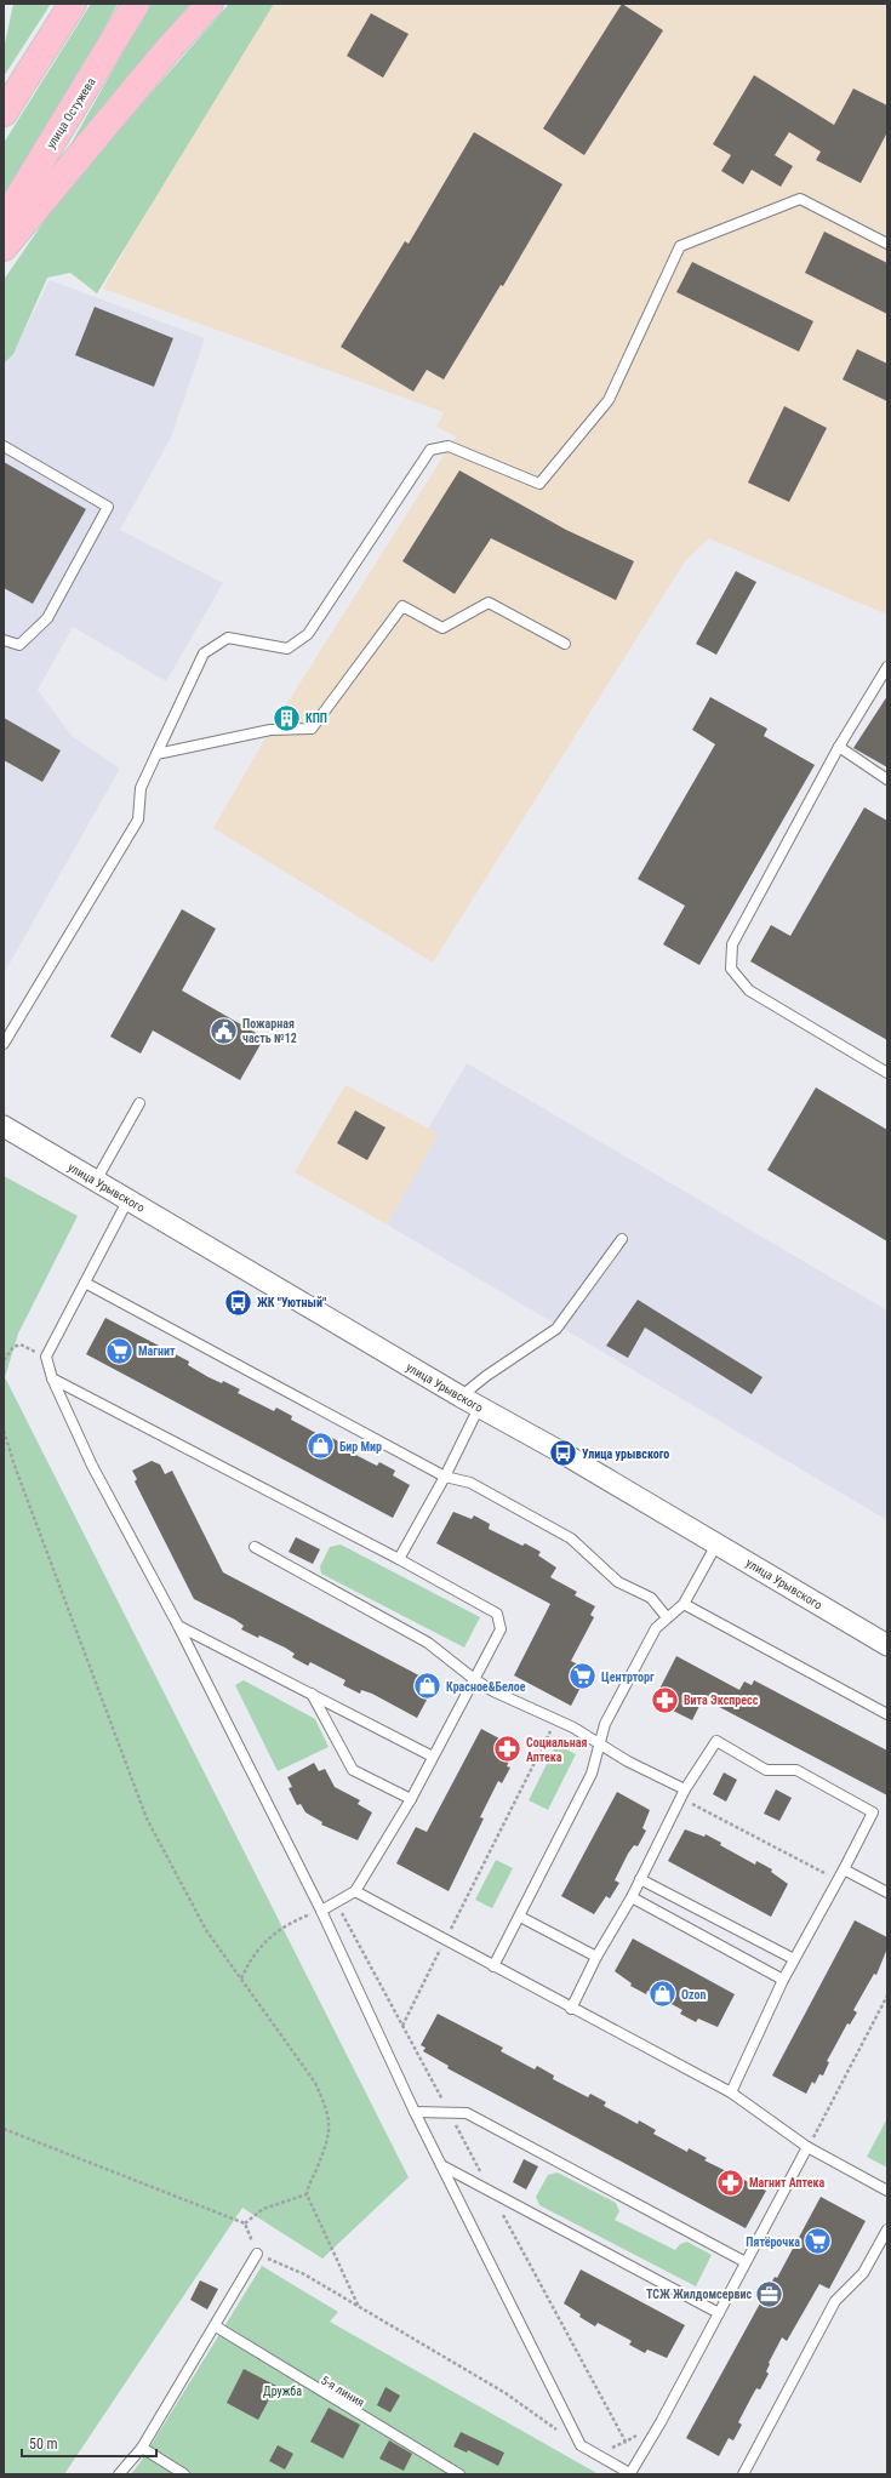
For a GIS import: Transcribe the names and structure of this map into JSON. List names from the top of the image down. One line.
{"streets":{"main road":["улица Остужева"],"street":["улица Урывского"],"lane":["5-я линия"]},"parks":["Дружба"],"places":{"building":["КПП"],"public building":["Пожарная часть №12"],"bus stop":["ЖК \"Уютный\"","Улица урывского"],"supermarket":["Магнит","Центрторг","Пятёрочка"],"shop":["Бир Мир","Красное&Белое","Ozon"],"pharmacy":["Вита Экспресс","Социальная Аптека","Магнит Аптека"],"office":["ТСЖ Жилдомсервис"]},"scale_bar":"50 m"}
